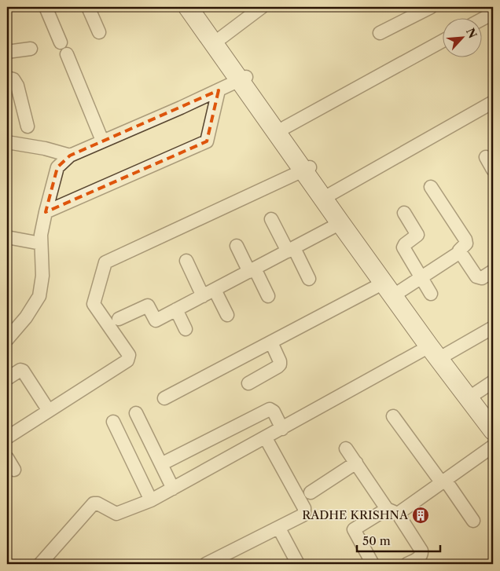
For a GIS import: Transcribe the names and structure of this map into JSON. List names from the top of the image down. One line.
{"places":{"building":["RADHE KRISHNA"]},"scale_bar":"50 m","north":"top right"}
